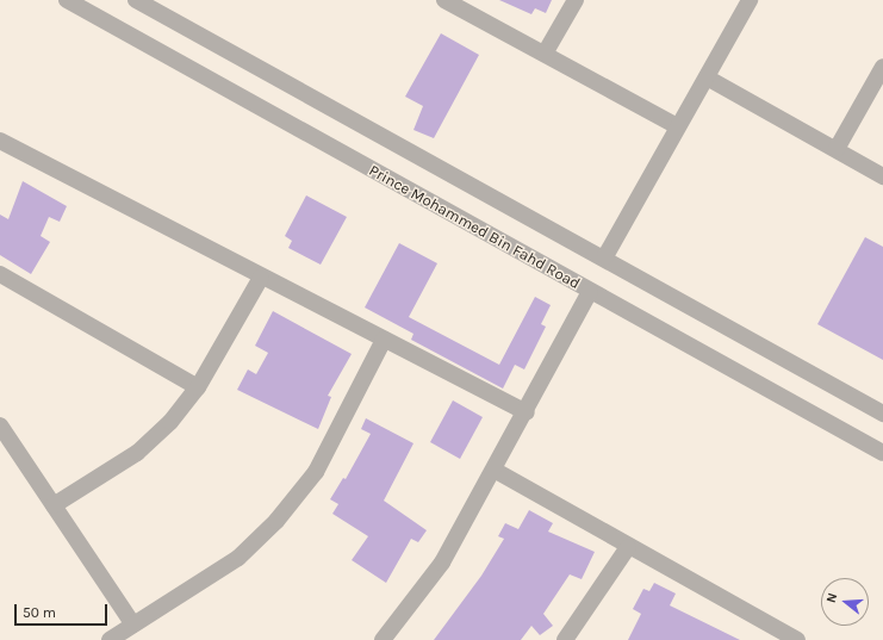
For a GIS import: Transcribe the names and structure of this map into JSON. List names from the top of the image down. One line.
{"streets":{"street":["Prince Mohammed Bin Fahd Road"]},"scale_bar":"50 m","north":"left"}
